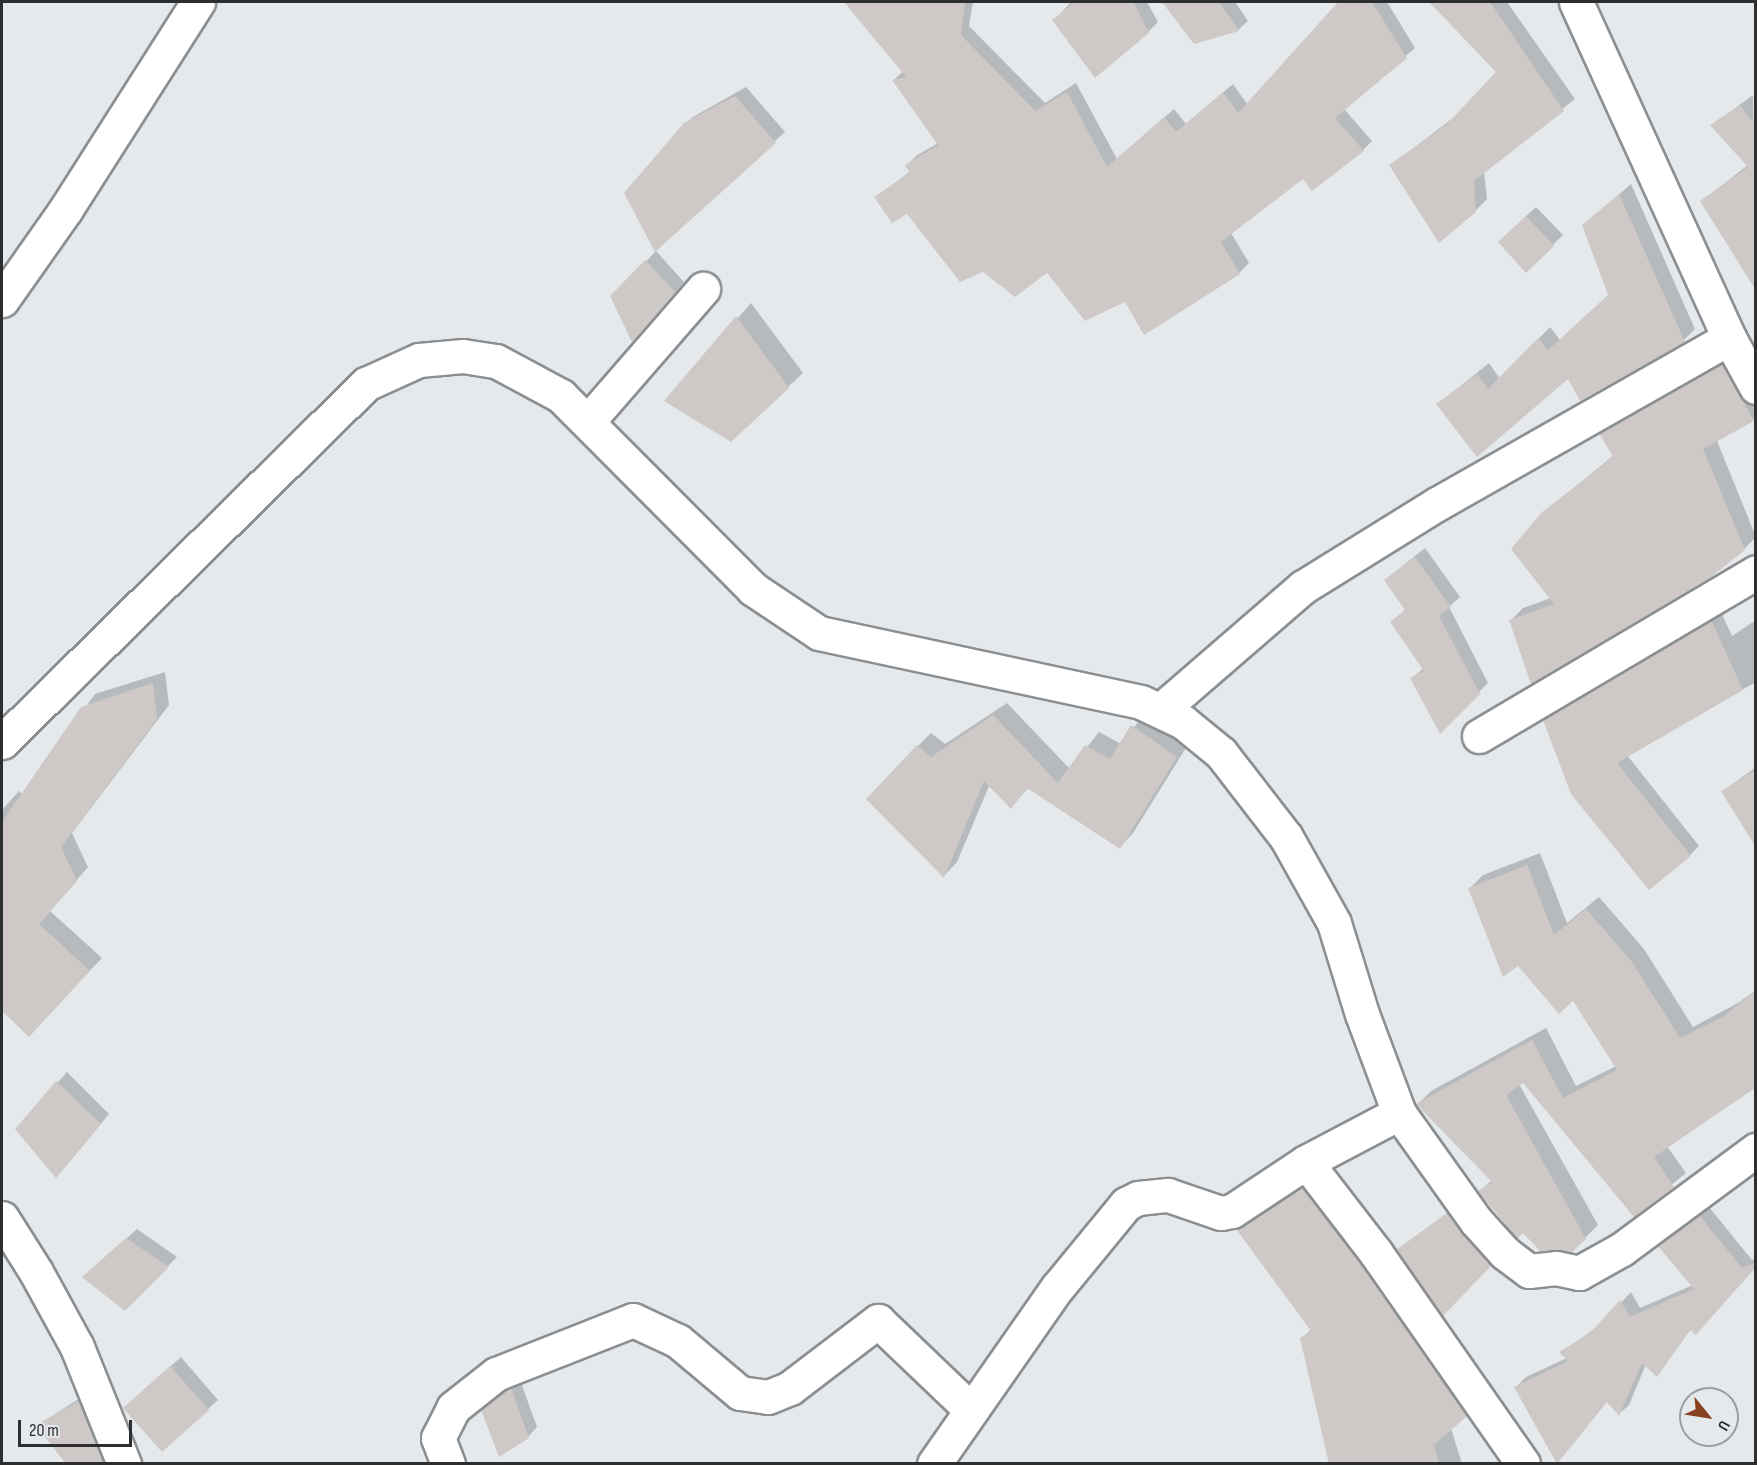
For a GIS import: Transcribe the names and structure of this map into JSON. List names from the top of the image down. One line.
{"scale_bar":"20 m","north":"bottom right"}
